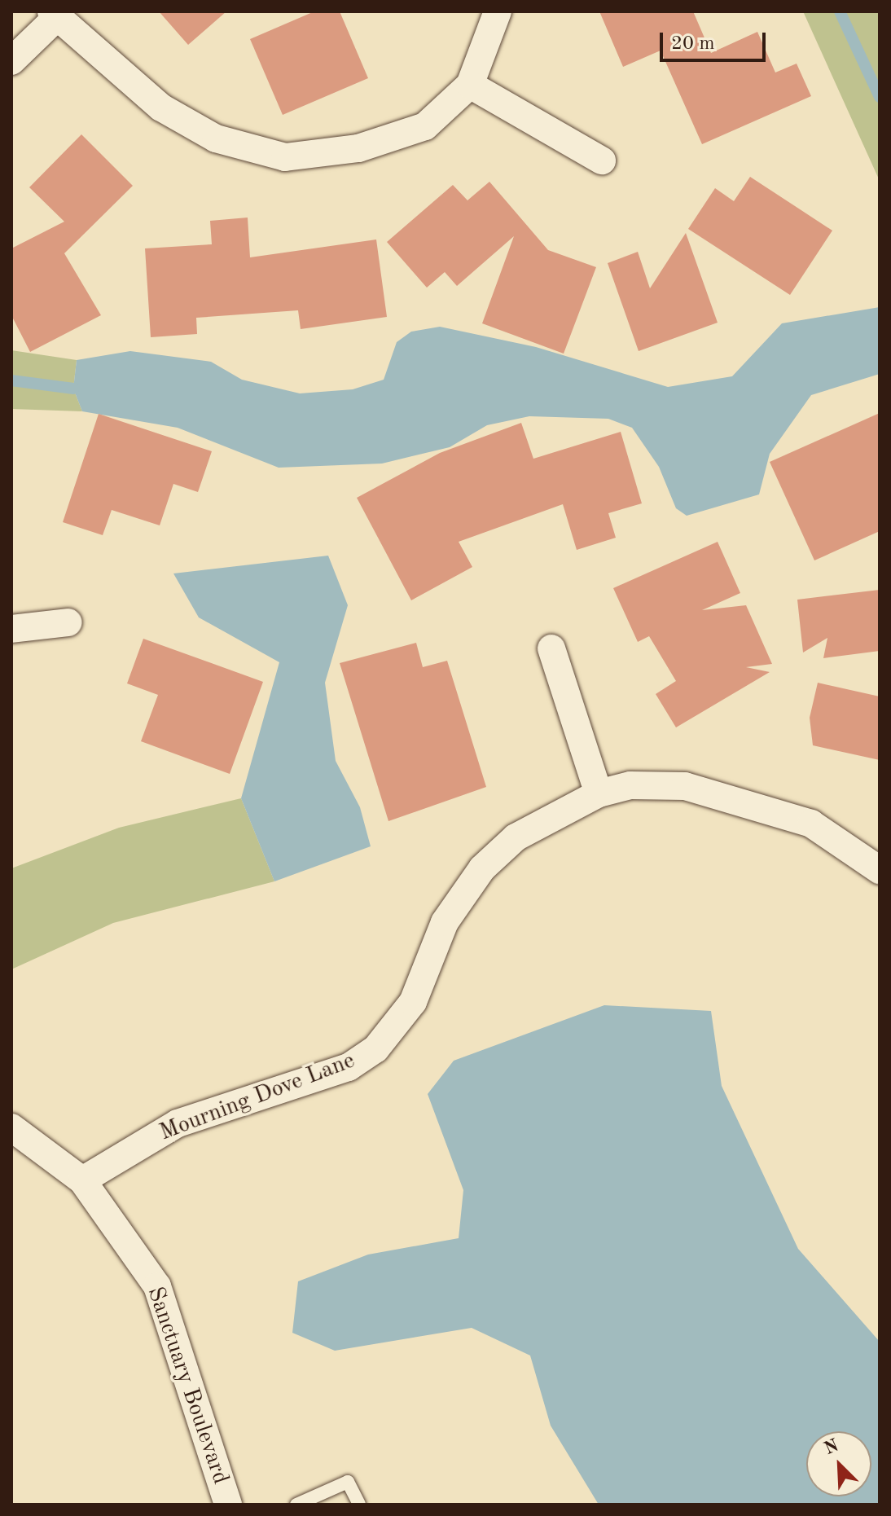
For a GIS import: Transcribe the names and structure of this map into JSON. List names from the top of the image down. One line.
{"streets":{"street":["Mourning Dove Lane","Sanctuary Boulevard"]},"crossings":[["Mourning Dove Lane","Sanctuary Boulevard"]],"scale_bar":"20 m","north":"top left"}
